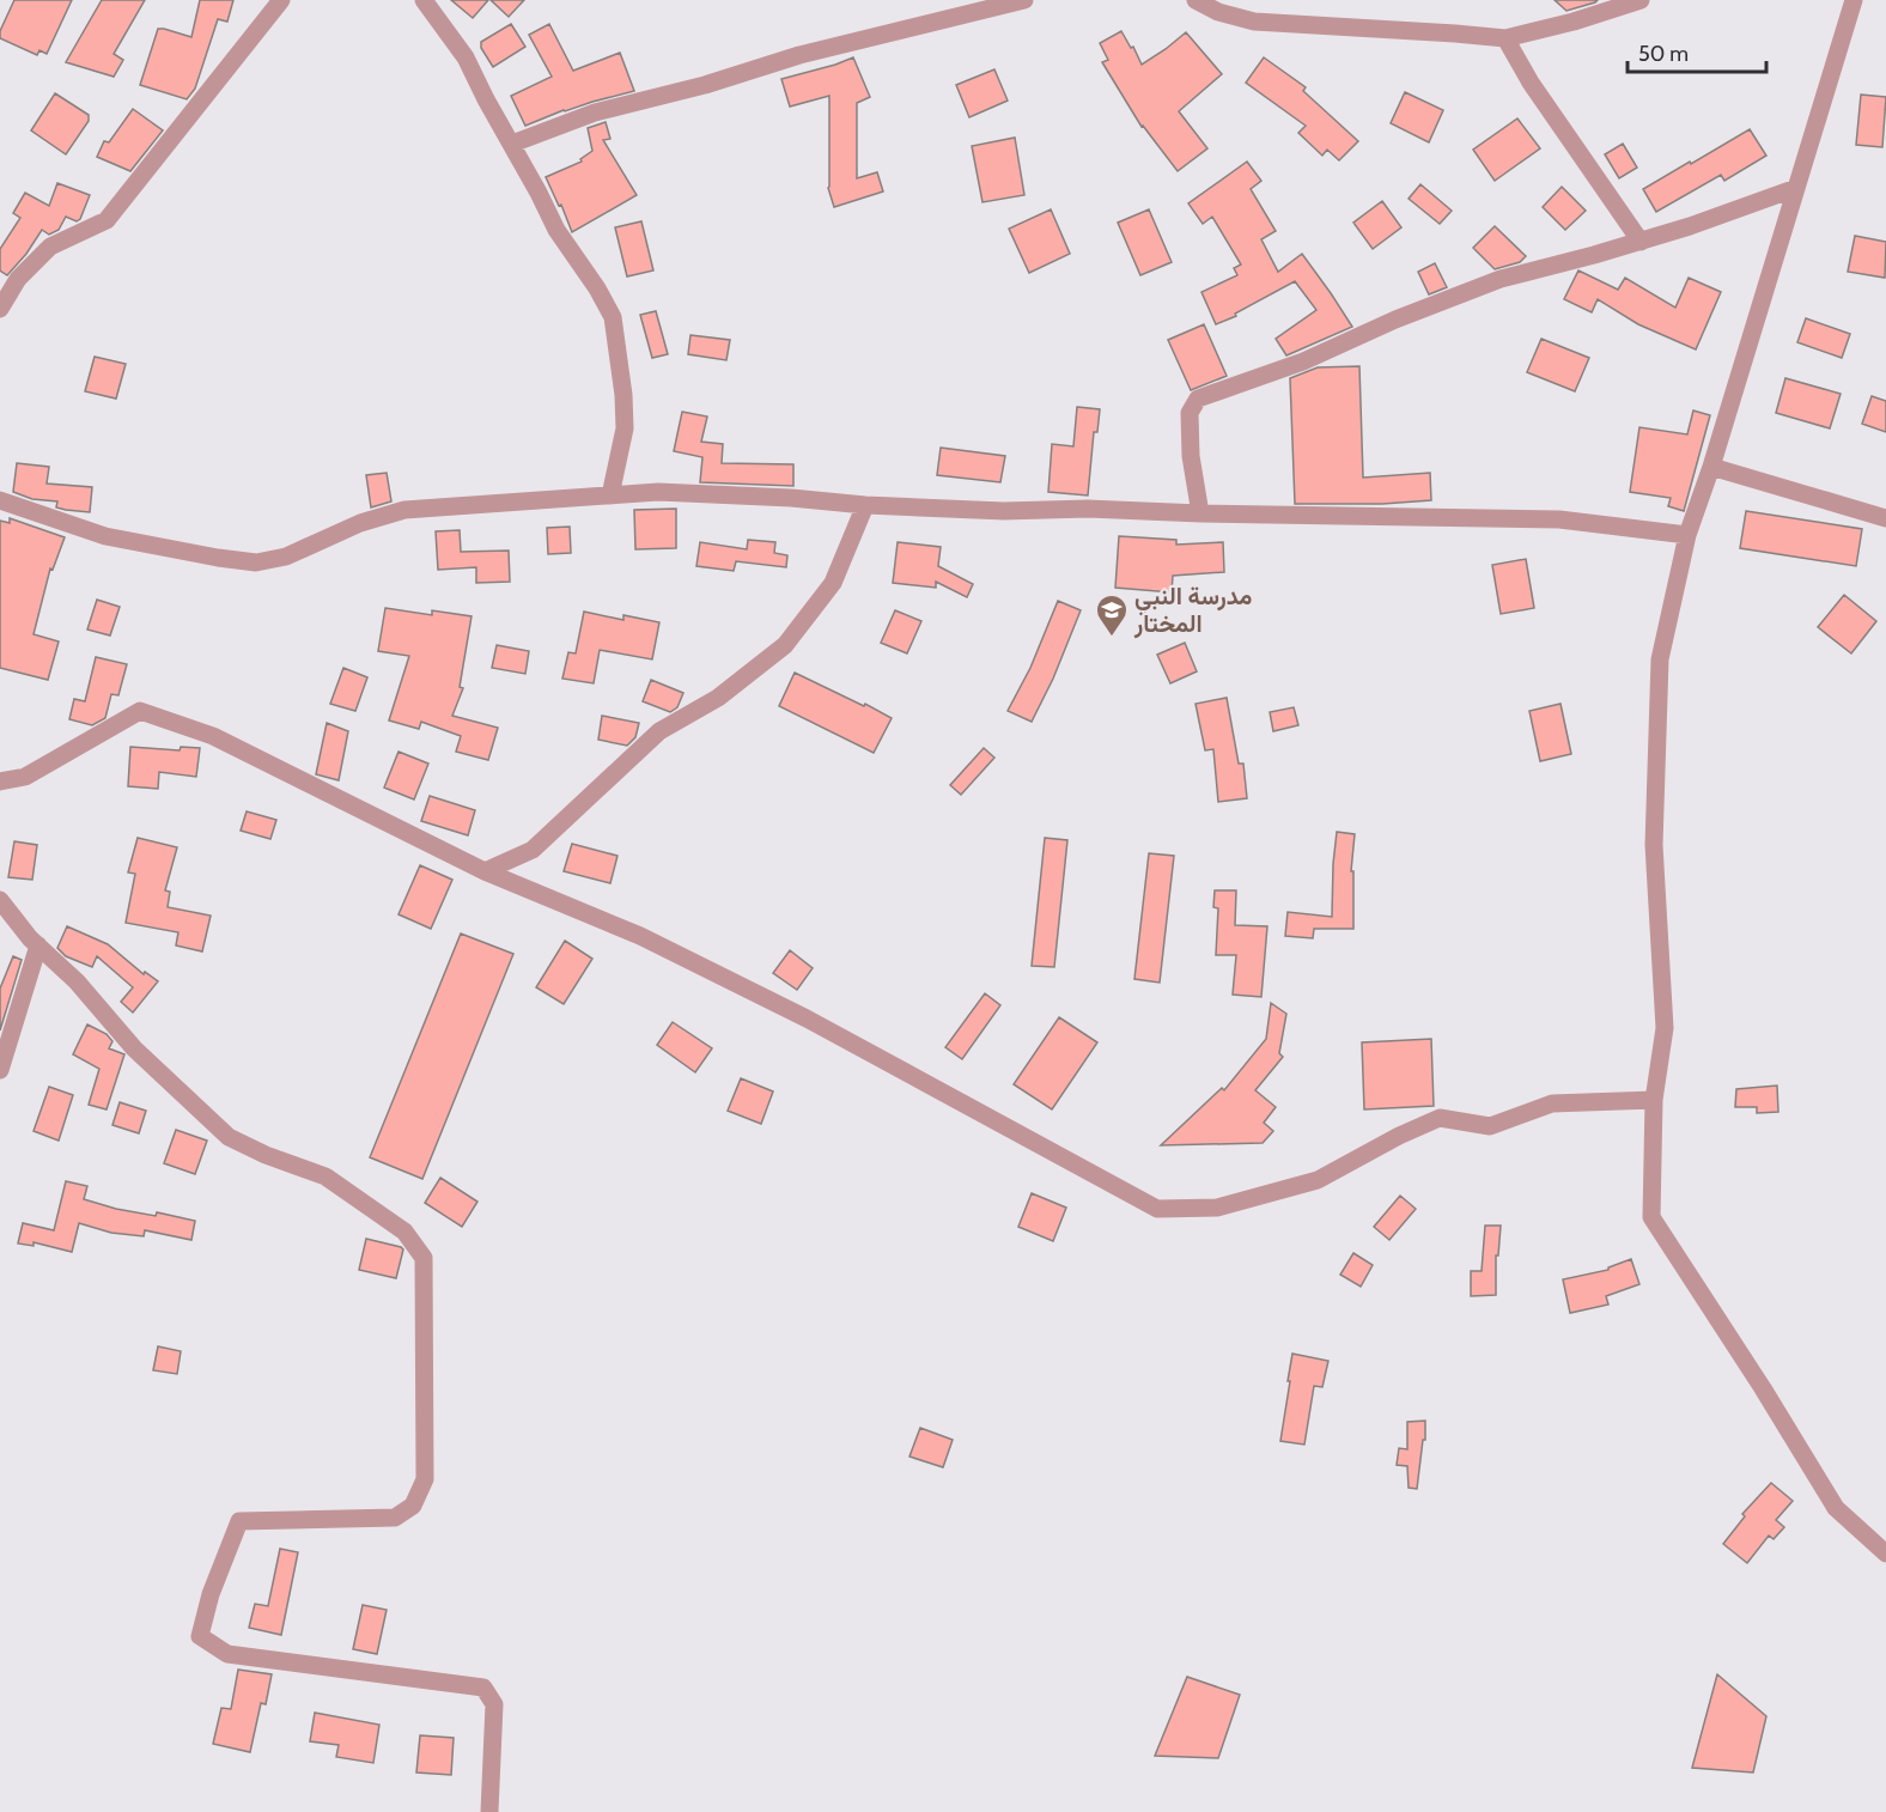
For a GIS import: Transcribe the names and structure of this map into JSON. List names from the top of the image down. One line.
{"places":{"school or university":["مدرسة النبي المختار"]},"scale_bar":"50 m"}
